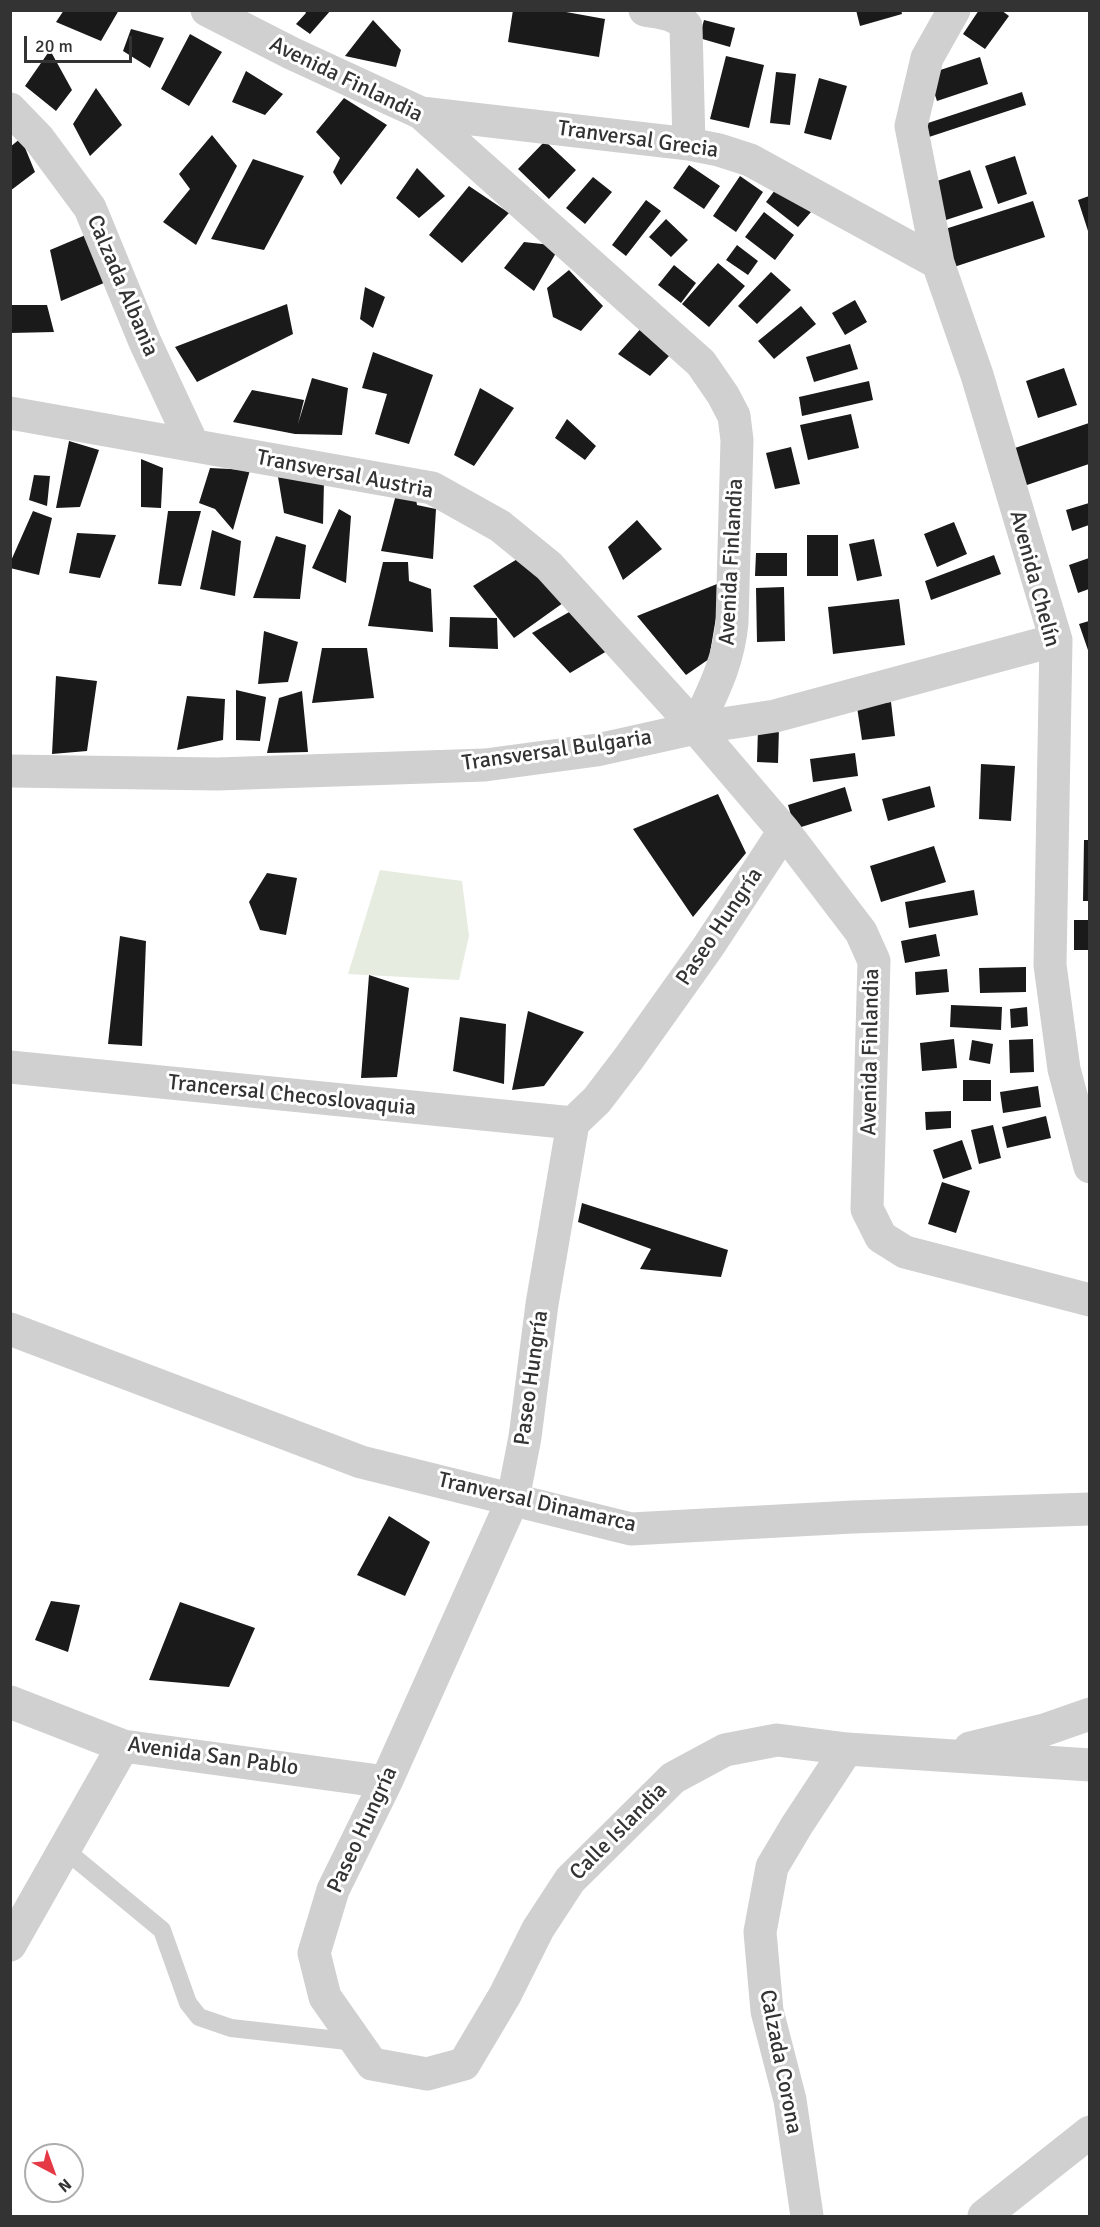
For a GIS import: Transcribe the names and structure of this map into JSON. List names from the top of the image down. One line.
{"streets":{"street":["Avenida Finlandia","Tranversal Grecia","Calzada Albania","Transversal Austria","Avenida Chelín","Transversal Bulgaria","Paseo Hungría","Trancersal Checoslovaquia","Tranversal Dinamarca","Avenida San Pablo","Calle Islandia","Calzada Corona"]},"crossings":[["Avenida Finlandia","Tranversal Grecia"],["Avenida Finlandia","Transversal Austria"],["Avenida Finlandia","Transversal Bulgaria"],["Avenida Finlandia","Paseo Hungría"],["Tranversal Grecia","Avenida Chelín"],["Calzada Albania","Transversal Austria"],["Transversal Austria","Transversal Bulgaria"],["Avenida Chelín","Transversal Bulgaria"],["Paseo Hungría","Trancersal Checoslovaquia"],["Paseo Hungría","Tranversal Dinamarca"],["Paseo Hungría","Avenida San Pablo"],["Paseo Hungría","Calle Islandia"],["Calle Islandia","Calzada Corona"]],"scale_bar":"20 m","north":"bottom right"}
